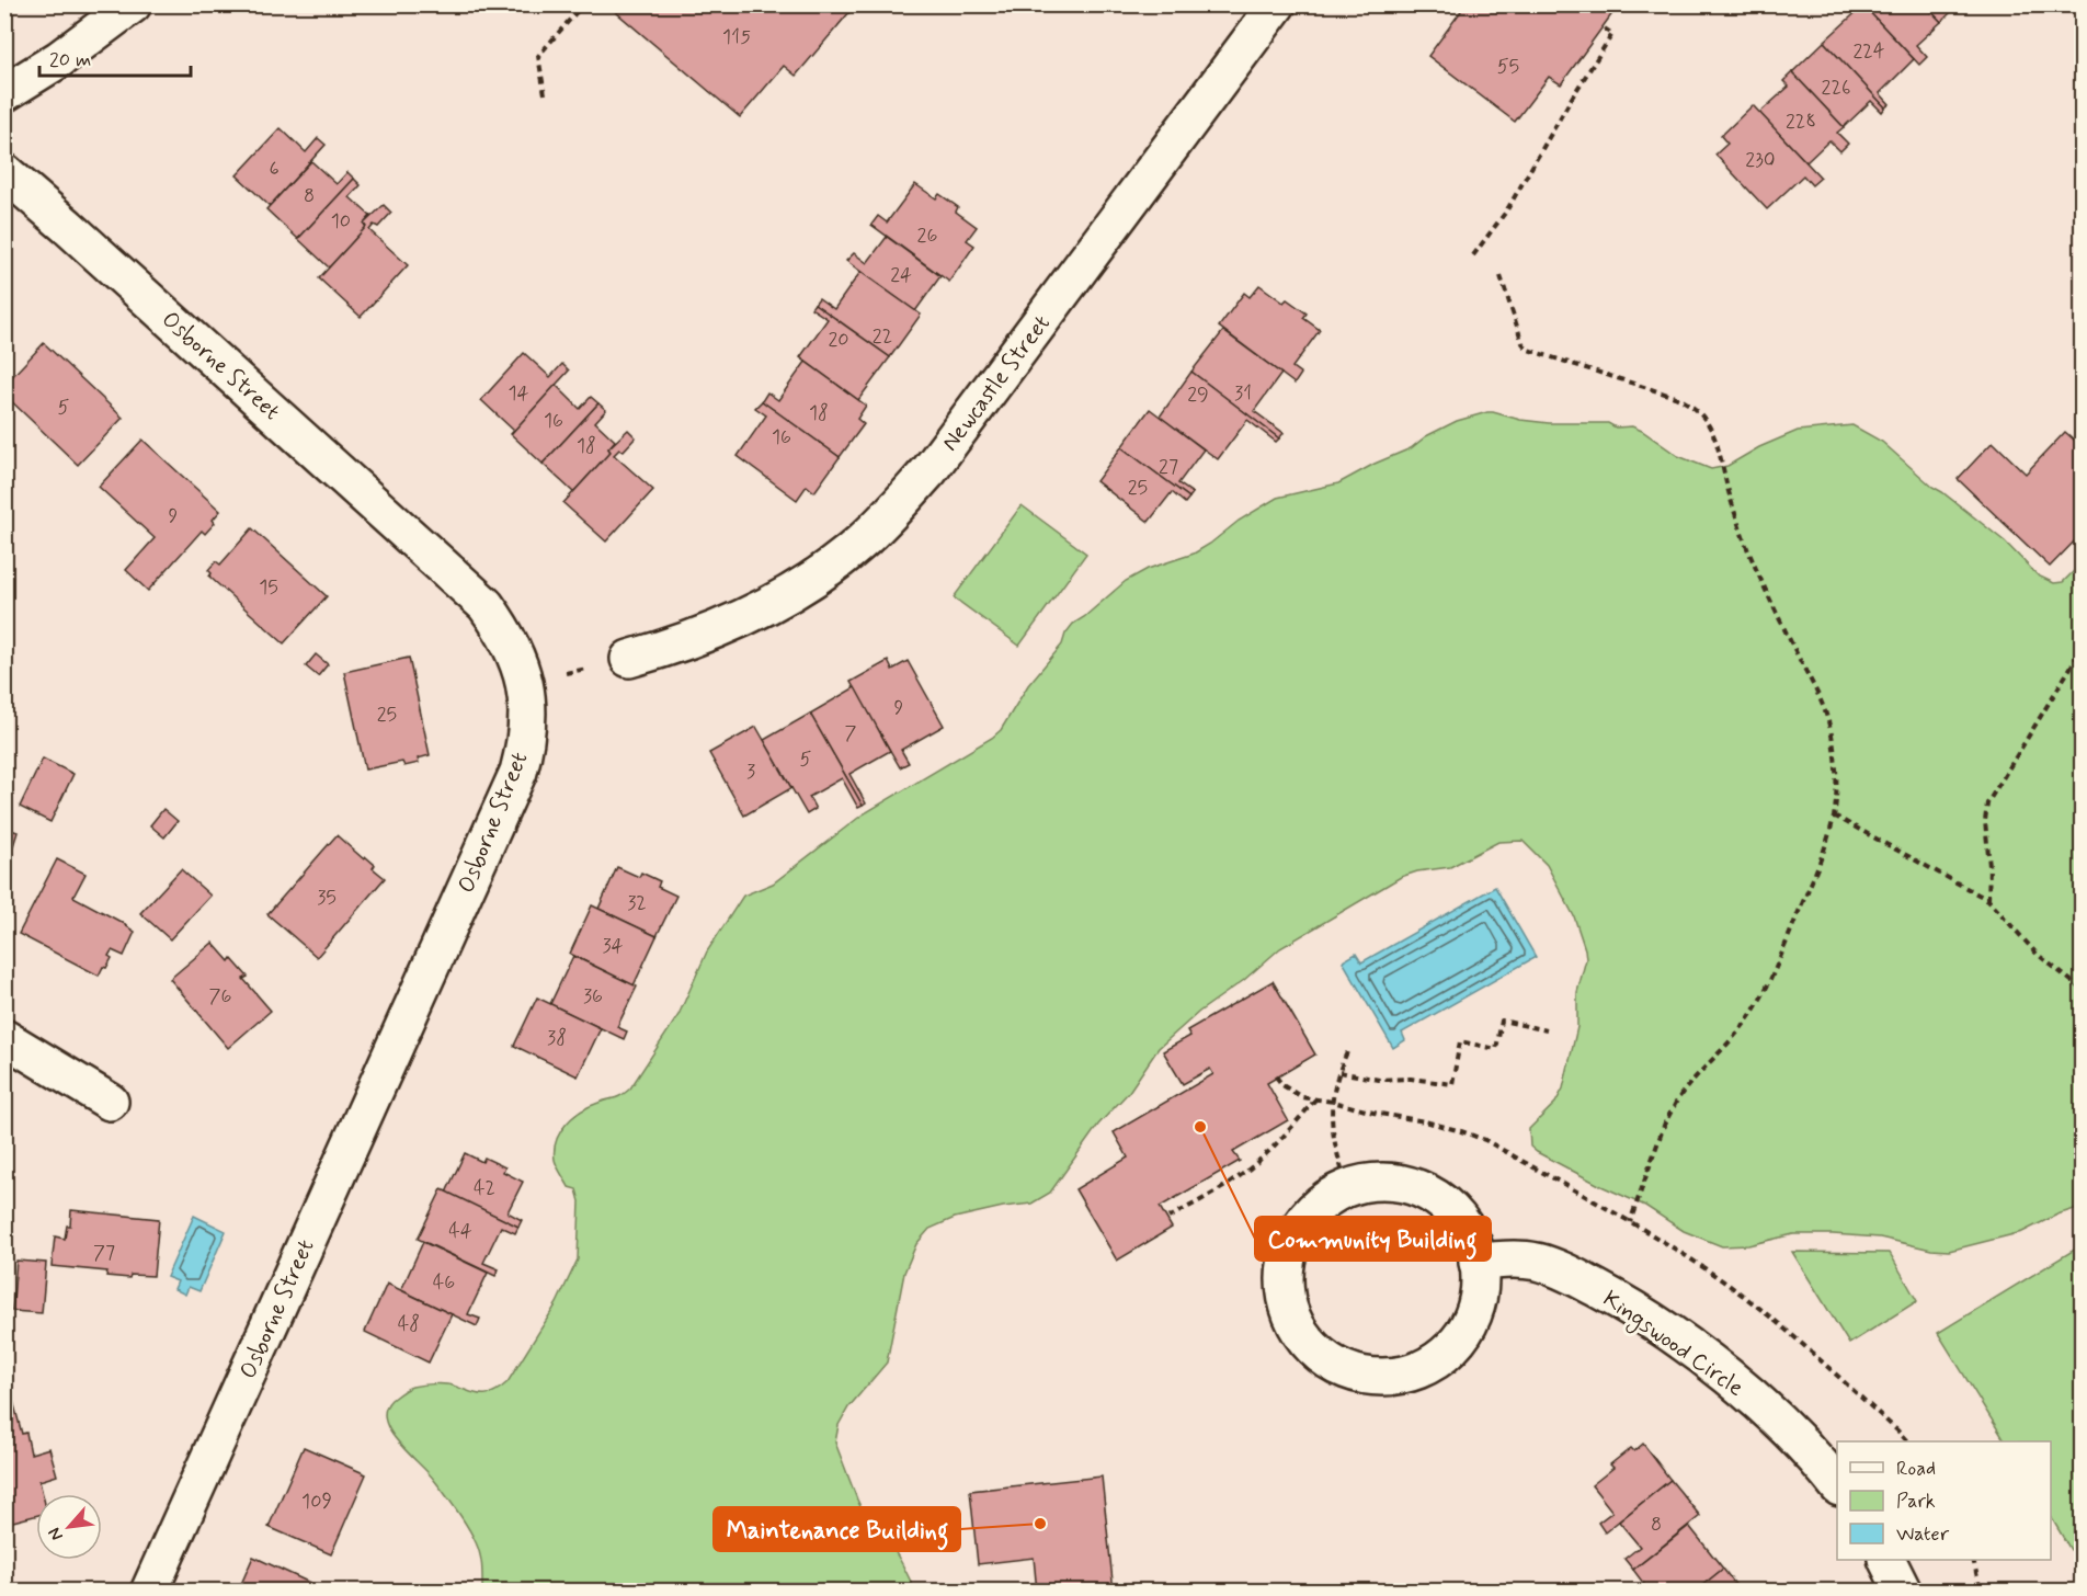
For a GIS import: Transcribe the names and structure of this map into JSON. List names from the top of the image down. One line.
{"streets":{"street":["Osborne Street","Newcastle Street","Kingswood Circle"]},"places":["Community Building","Maintenance Building"],"house_numbers":["115","224","55","226","228","230","6","8","10","26","24","22","20","14","31","29","5","18","16","16","18","27","25","9","15","9","25","7","5","3","35","32","34","76","36","38","42","44","77","46","48","109","8"],"legend":["Road","Park","Water"],"scale_bar":"20 m","north":"bottom left"}
